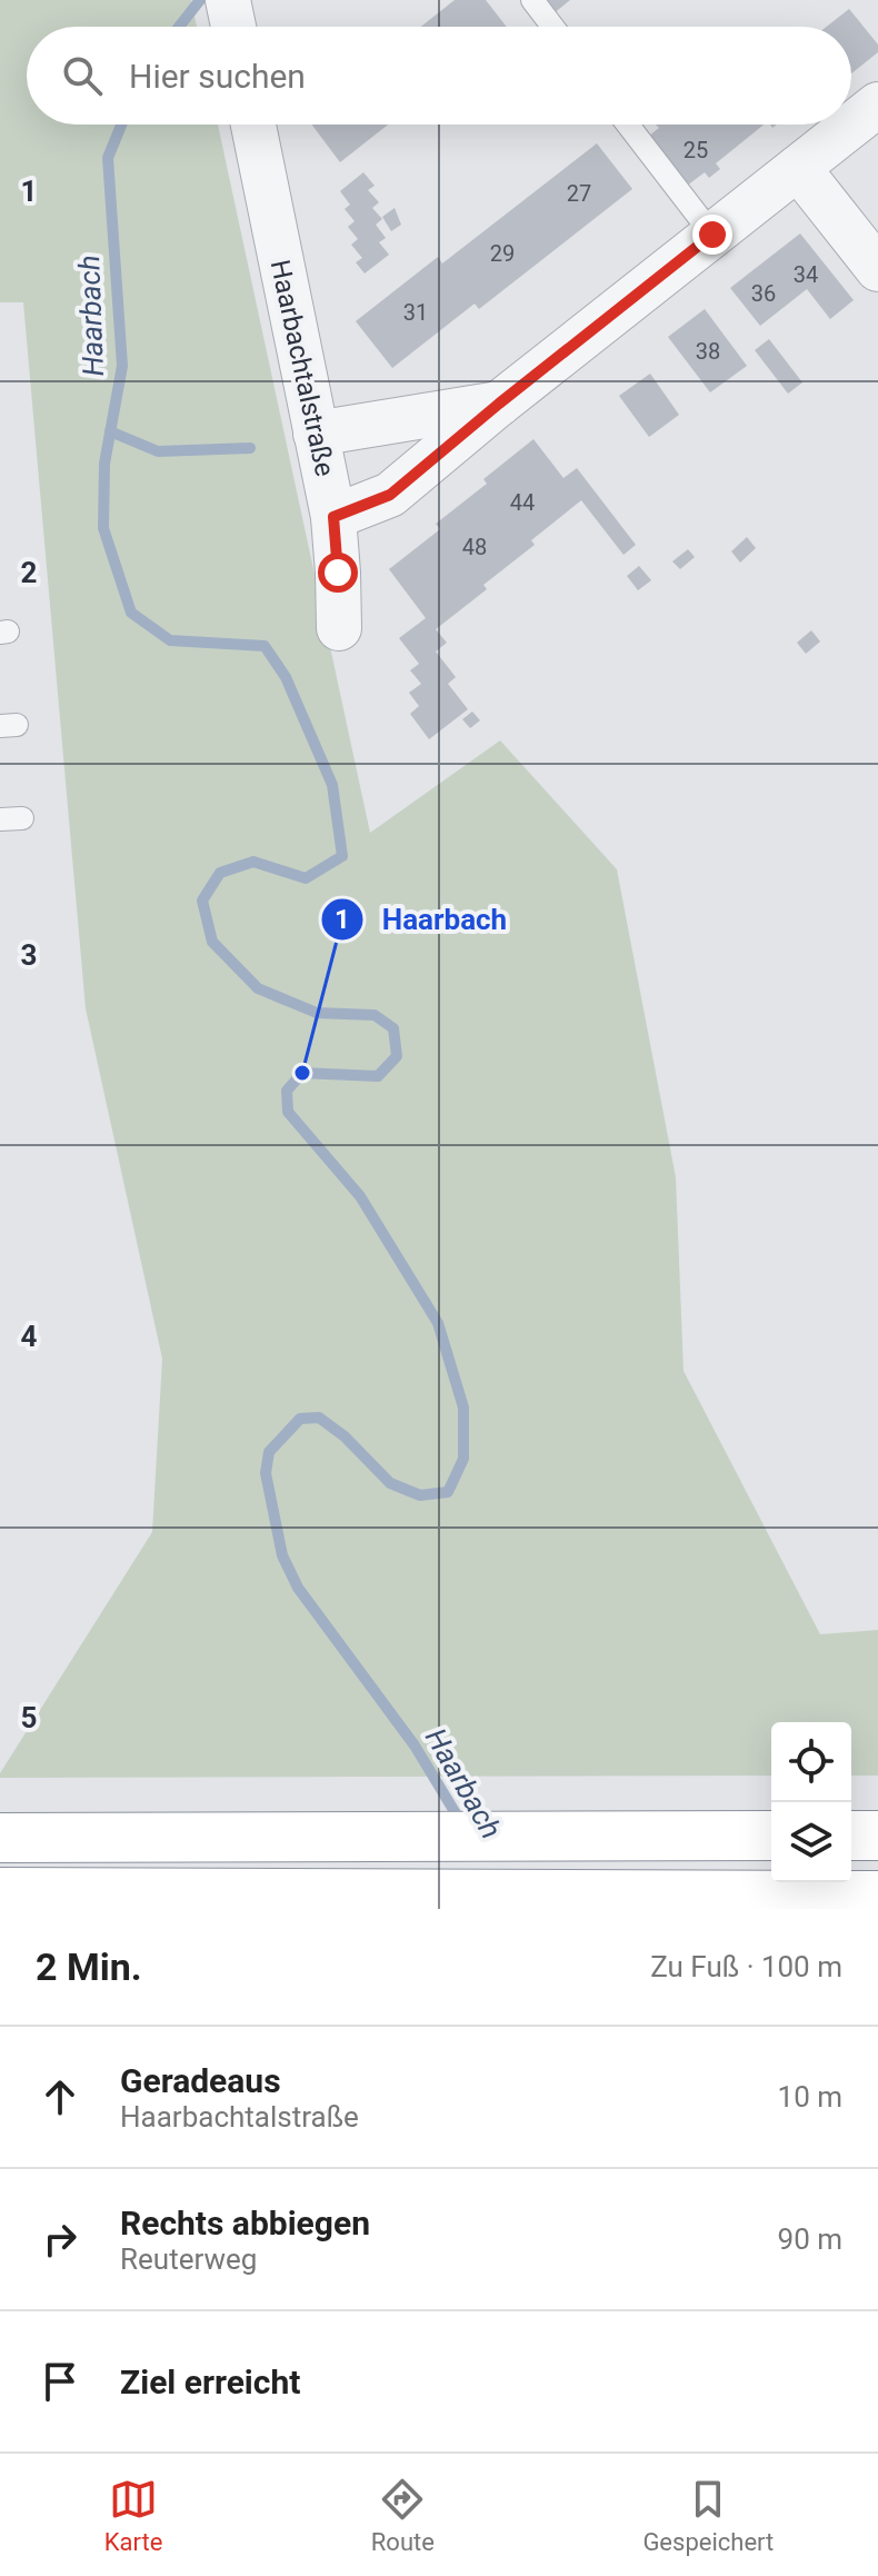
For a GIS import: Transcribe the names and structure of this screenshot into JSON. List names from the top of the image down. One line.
{"streets":{"street":["Haarbachtalstraße"]},"water":["Haarbach"],"places":["Haarbach"],"house_numbers":["25","27","29","34","36","31","38","44","48"],"page":{"search":"Hier suchen","heading":["2 Min.","Zu Fuß · 100 m"],"list":[["Geradeaus","Haarbachtalstraße","10 m"],["Rechts abbiegen","Reuterweg","90 m"],"Ziel erreicht"],"nav":["Karte","Route","Gespeichert"]},"grid":{"rows":["1","2","3","4","5"]}}
